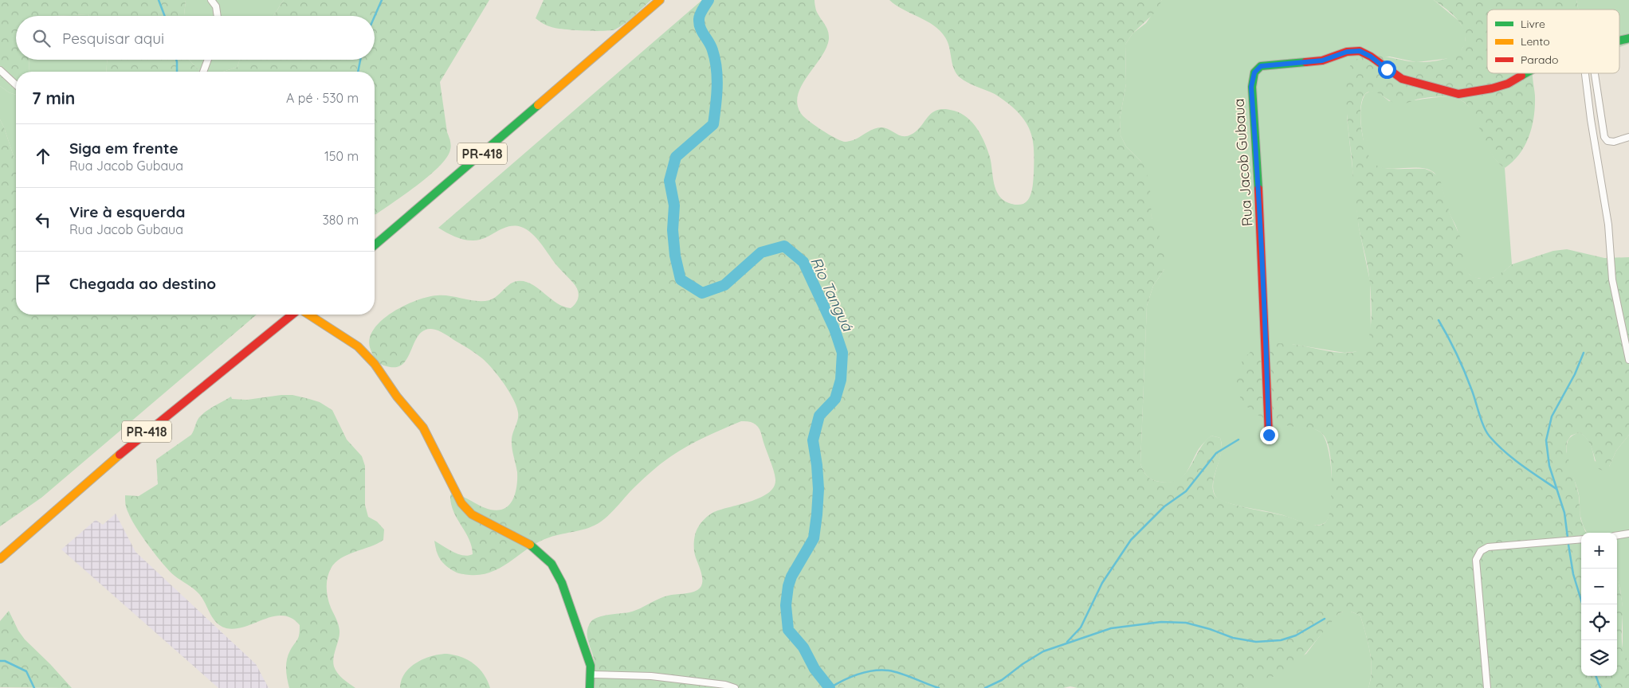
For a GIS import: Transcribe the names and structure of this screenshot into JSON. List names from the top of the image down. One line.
{"streets":{"main road":["PR-418","Rua Jacob Gubaua"]},"water":["Rio Tanguá"],"legend":["Livre","Lento","Parado"],"page":{"search":"Pesquisar aqui","heading":["7 min","A pé · 530 m"],"list":[["Siga em frente","Rua Jacob Gubaua","150 m"],["Vire à esquerda","Rua Jacob Gubaua","380 m"],"Chegada ao destino"],"map_buttons":["+","−"]}}
